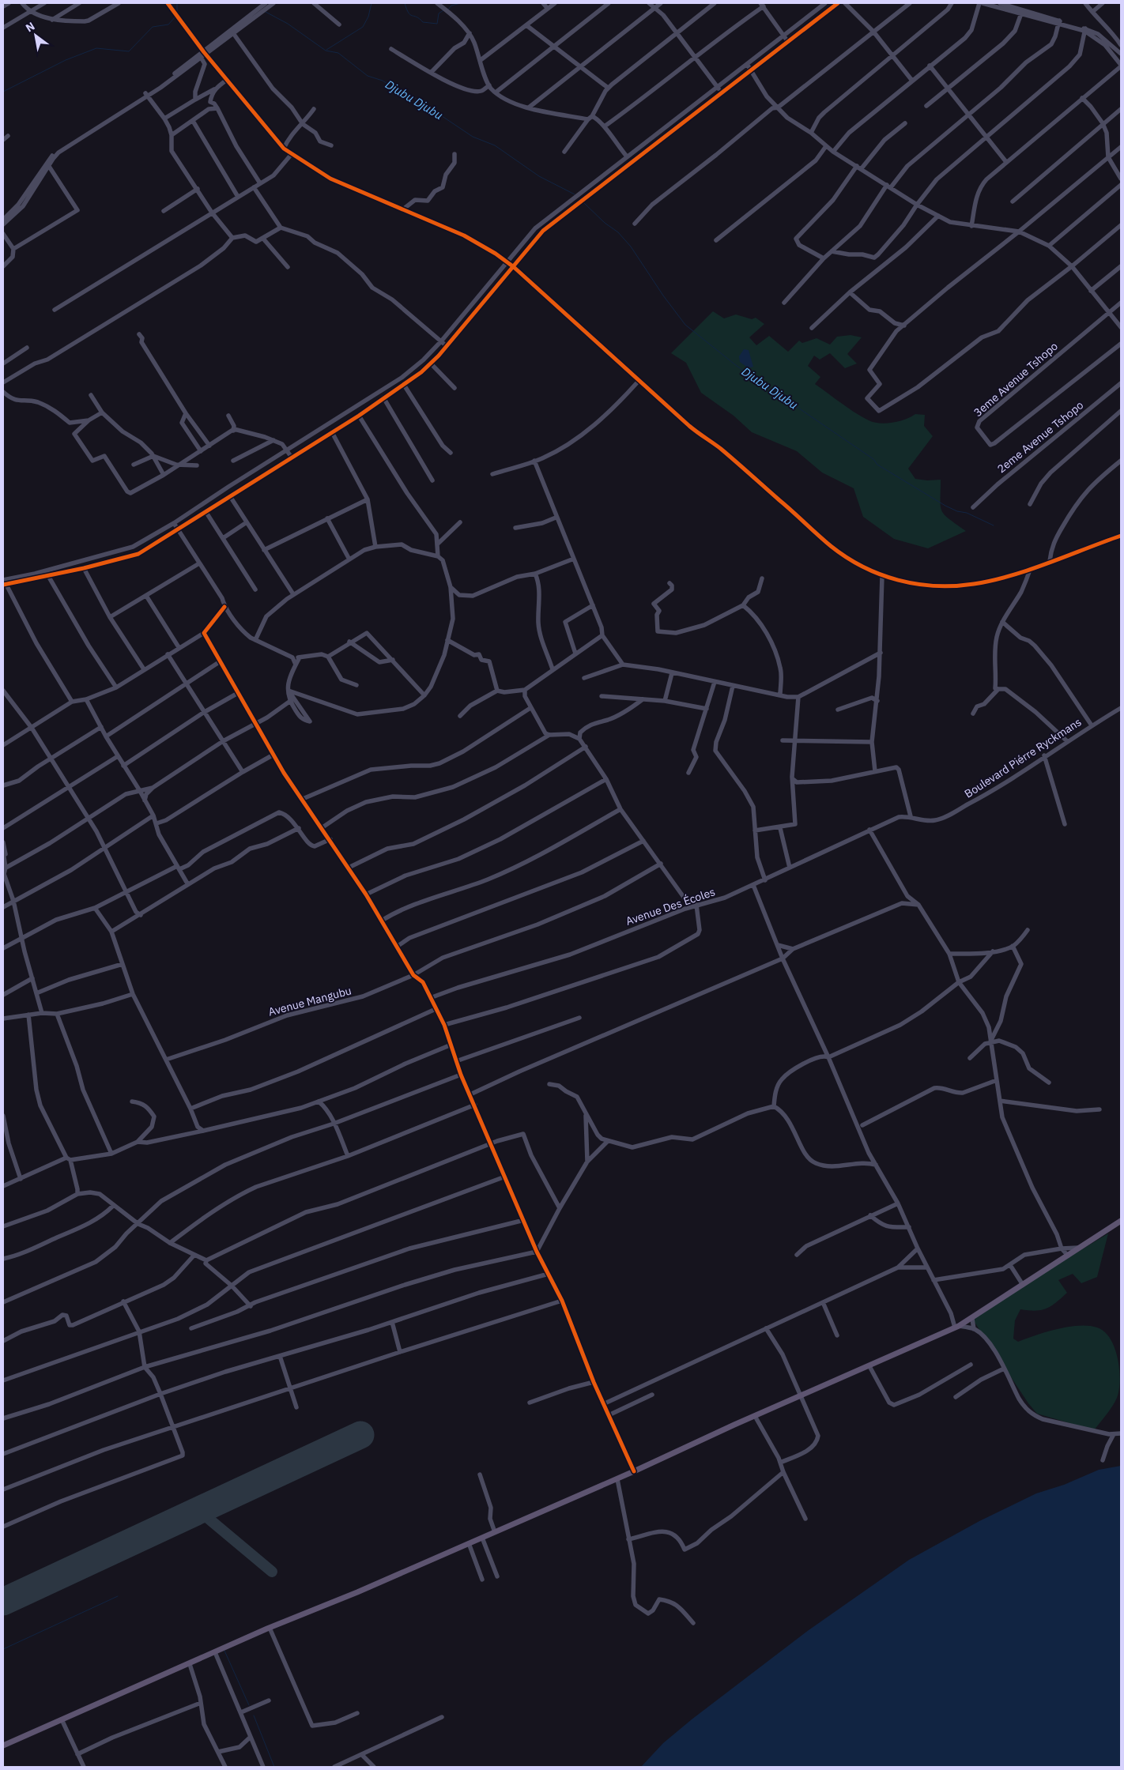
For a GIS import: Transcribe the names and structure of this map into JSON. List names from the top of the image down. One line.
{"streets":{"street":["3eme Avenue Tshopo","2eme Avenue Tshopo","Boulevard Piérre Ryckmans","Avenue Des Écoles","Avenue Mangubu"]},"crossings":[["Boulevard Piérre Ryckmans","Avenue Des Écoles"]],"water":["Djubu Djubu"],"north":"top left"}
